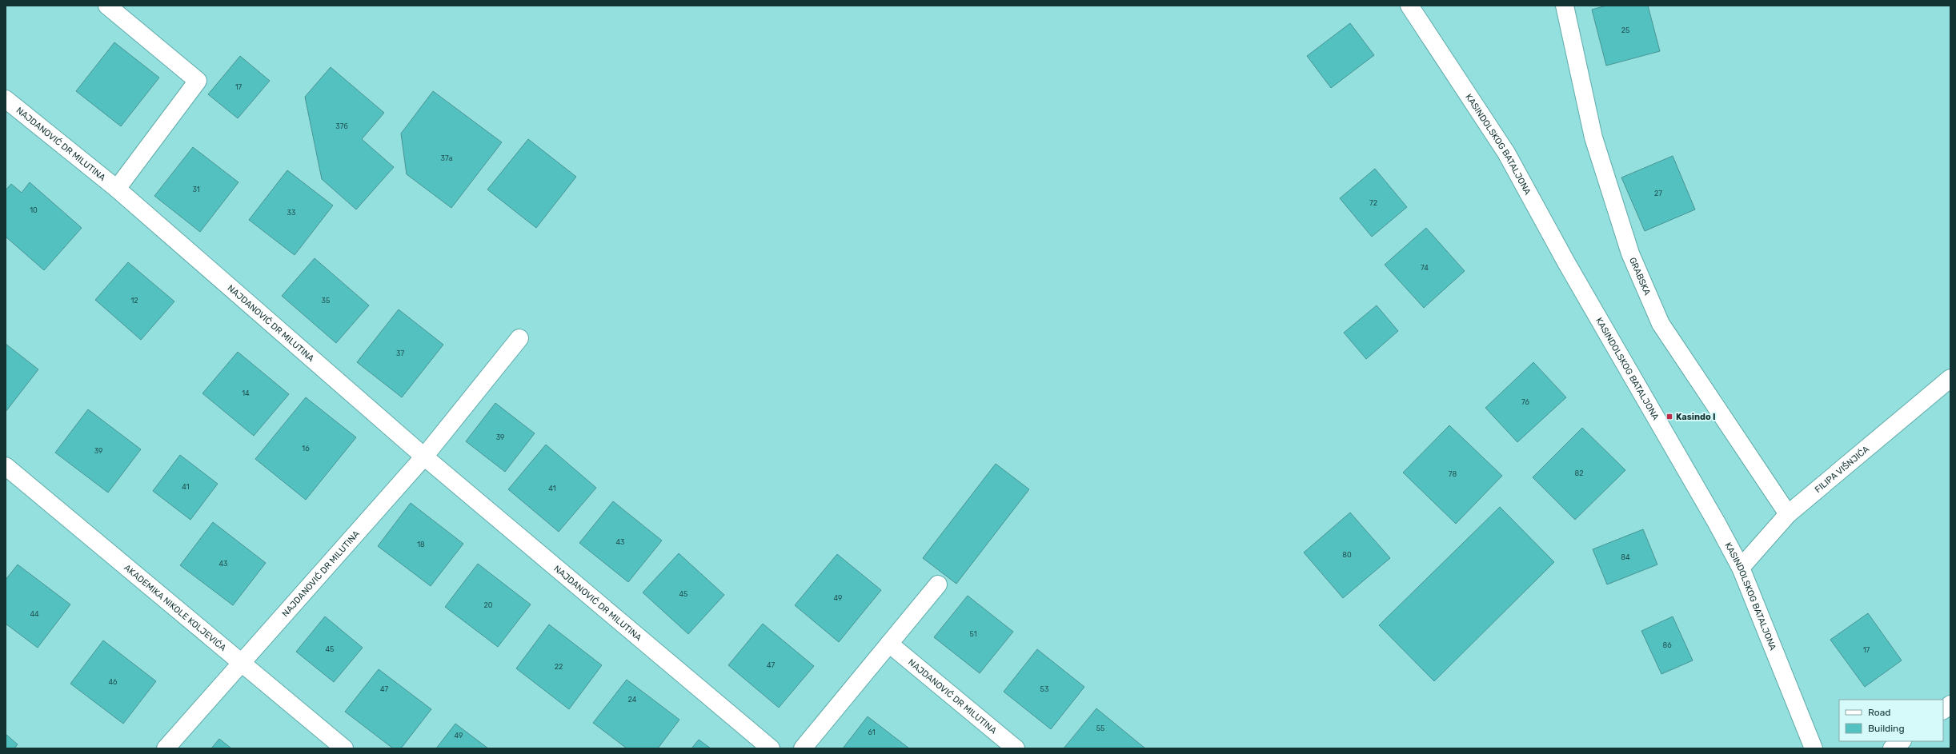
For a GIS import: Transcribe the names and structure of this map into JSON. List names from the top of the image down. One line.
{"streets":{"street":["NAJDANOVIĆ DR MILUTINA","KASINDOLSKOG BATALJONA","GRABSKA","FILIPA VIŠNJIĆA","AKADEMIKA NIKOLE KOLJEVIĆA"]},"crossings":[["NAJDANOVIĆ DR MILUTINA","AKADEMIKA NIKOLE KOLJEVIĆA"],["KASINDOLSKOG BATALJONA","FILIPA VIŠNJIĆA"],["GRABSKA","FILIPA VIŠNJIĆA"]],"places":{"transit":["Kasindo I"]},"house_numbers":["25","17","37б","37а","31","27","72","10","33","74","12","35","37","14","76","39","16","39","82","78","41","41","43","18","80","84","43","45","49","20","44","51","86","45","17","47","22","46","47","53","24","55","61","49"],"legend":["Road","Building"]}
